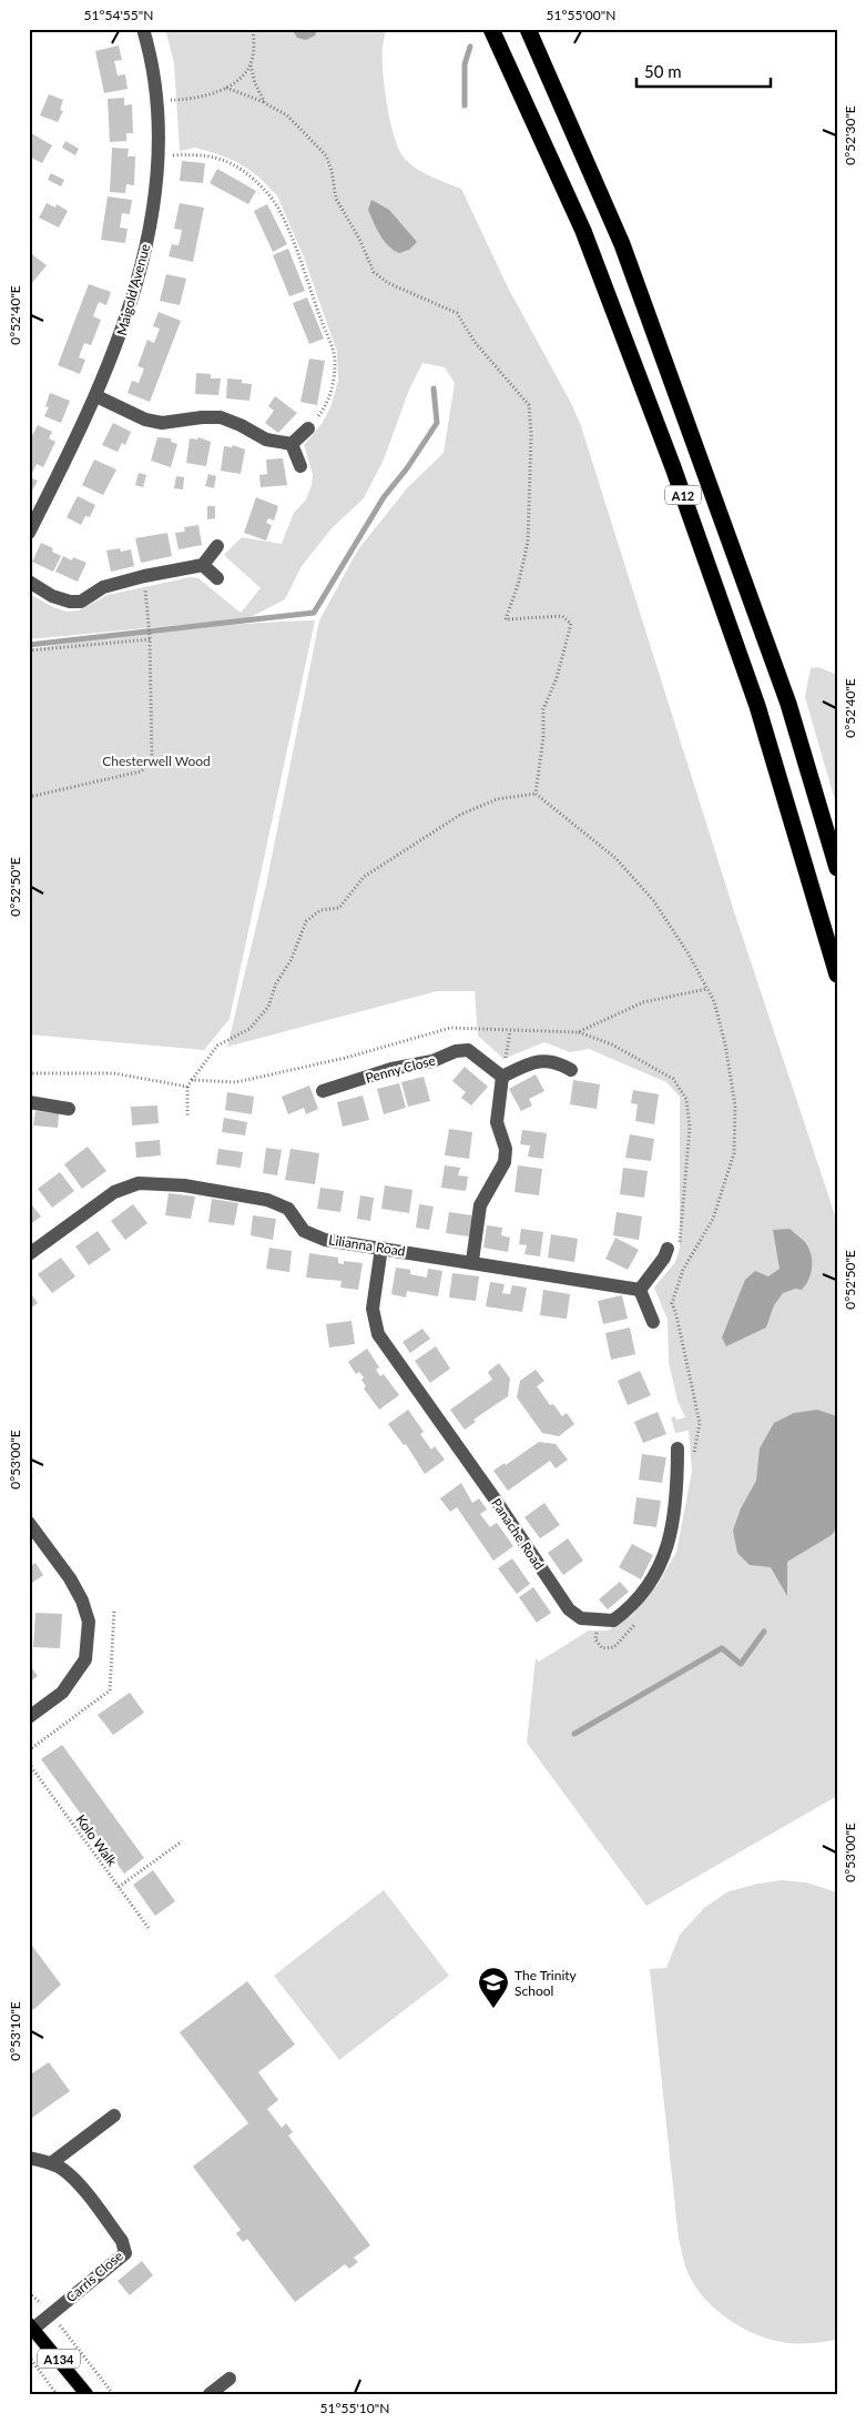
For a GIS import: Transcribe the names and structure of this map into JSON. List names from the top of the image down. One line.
{"streets":{"highway":["A12"],"main road":["A134"],"street":["Maigold Avenue","Penny Close","Lilianna Road","Panache Road","Carris Close"],"path":["Kolo Walk"]},"crossings":[["Lilianna Road","Panache Road"],["Carris Close","A134"]],"parks":["Chesterwell Wood"],"places":{"school or university":["The Trinity School"]},"scale_bar":"50 m","coordinates":["51°54'55\"N","51°55'00\"N","0°52'30\"E","0°52'40\"E","0°52'50\"E","0°53'00\"E","0°53'10\"E","51°55'10\"N"]}
